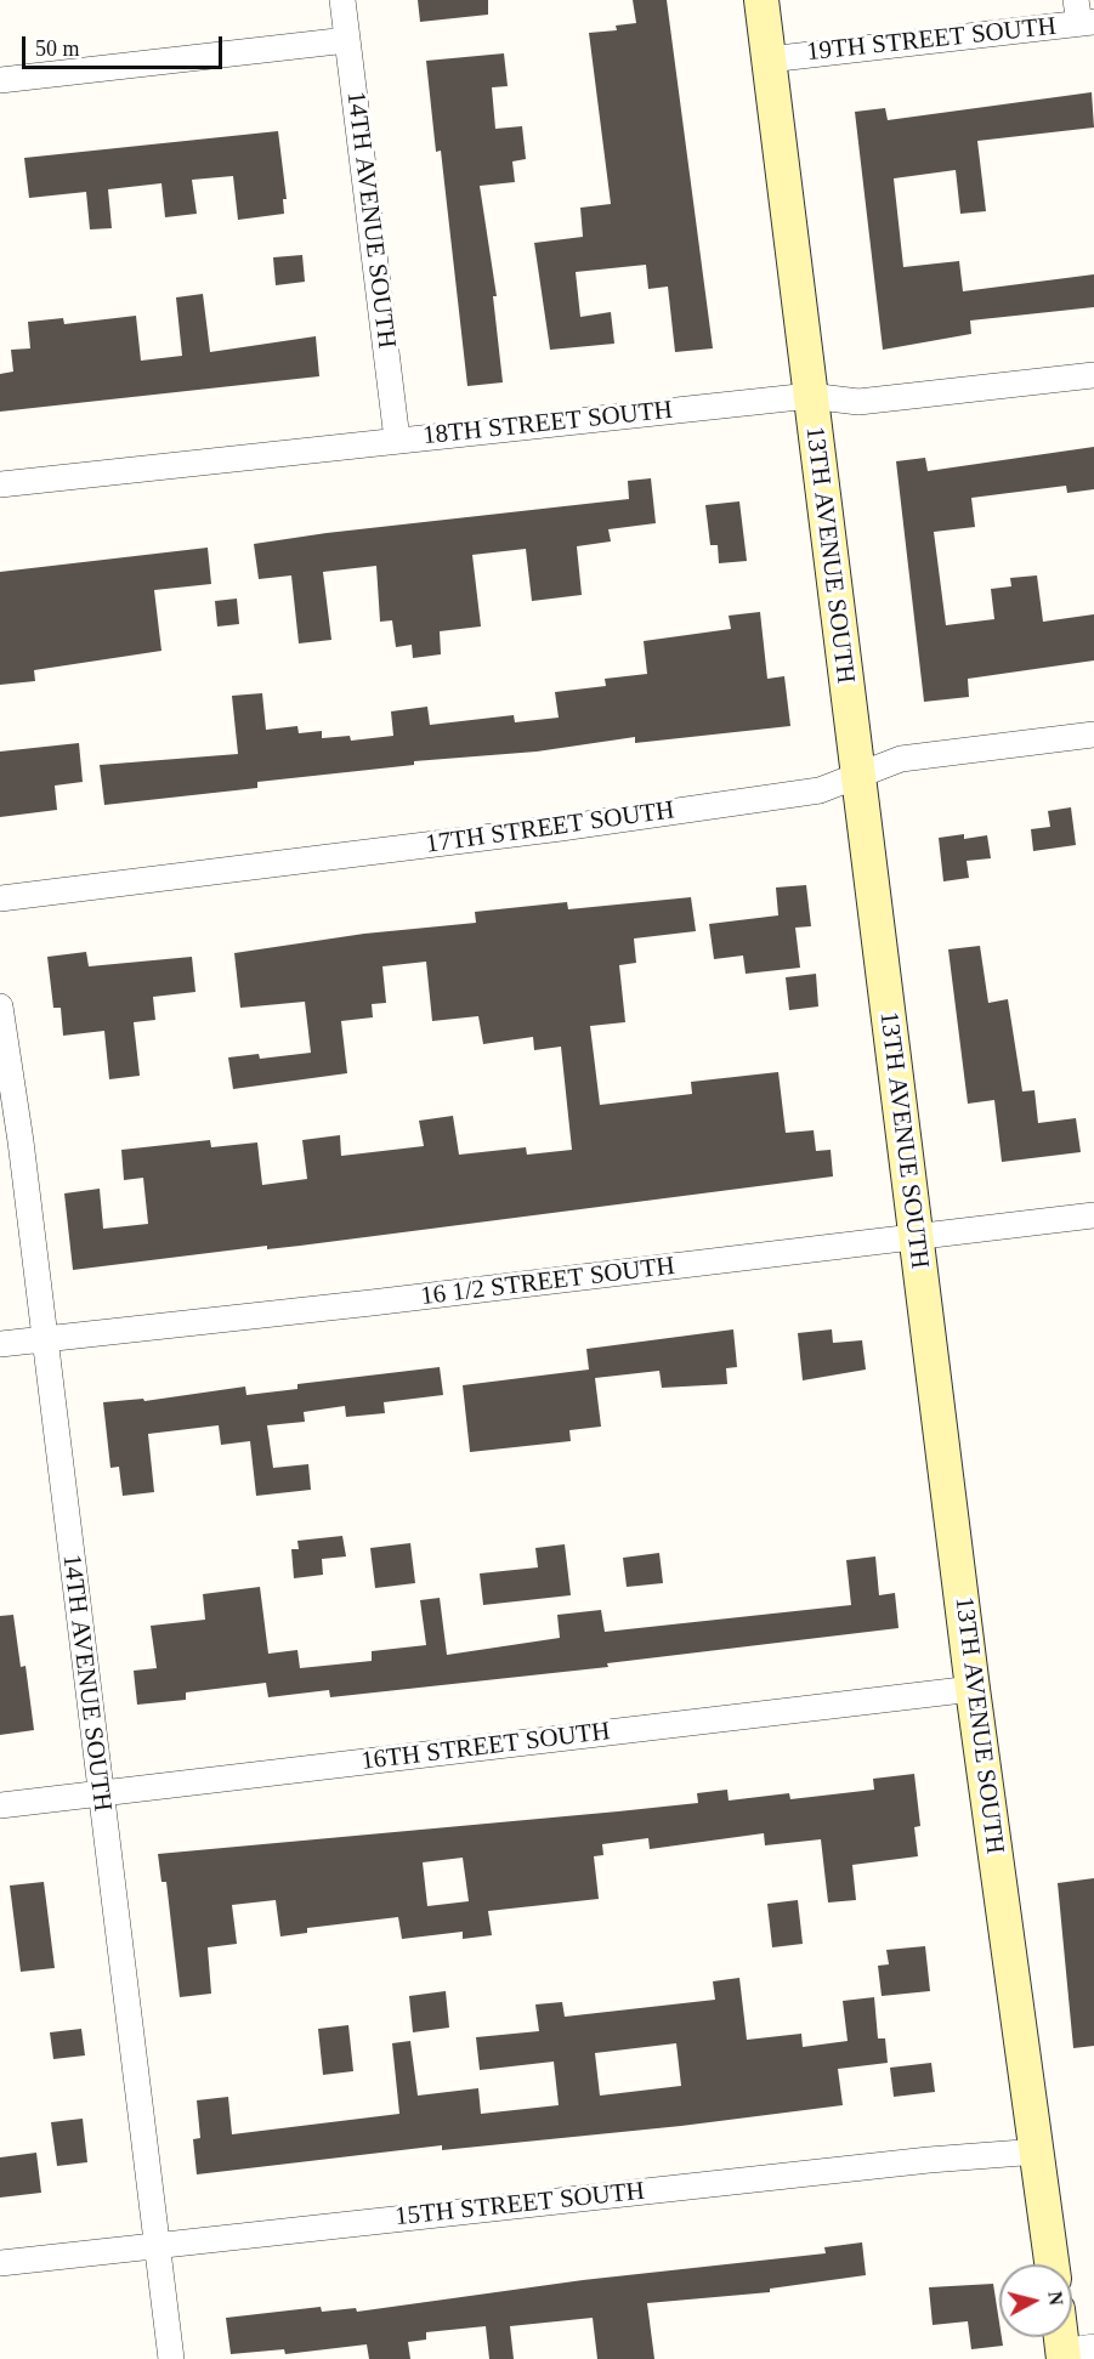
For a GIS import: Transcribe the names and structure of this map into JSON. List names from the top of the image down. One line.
{"streets":{"main road":["13TH AVENUE SOUTH"],"street":["19TH STREET SOUTH","14TH AVENUE SOUTH","18TH STREET SOUTH","17TH STREET SOUTH","16 1/2 STREET SOUTH","16TH STREET SOUTH","15TH STREET SOUTH"]},"crossings":[["19TH STREET SOUTH","13TH AVENUE SOUTH"],["14TH AVENUE SOUTH","18TH STREET SOUTH"],["14TH AVENUE SOUTH","16 1/2 STREET SOUTH"],["14TH AVENUE SOUTH","16TH STREET SOUTH"],["14TH AVENUE SOUTH","15TH STREET SOUTH"],["18TH STREET SOUTH","13TH AVENUE SOUTH"],["13TH AVENUE SOUTH","17TH STREET SOUTH"],["13TH AVENUE SOUTH","16 1/2 STREET SOUTH"],["13TH AVENUE SOUTH","16TH STREET SOUTH"],["13TH AVENUE SOUTH","15TH STREET SOUTH"]],"scale_bar":"50 m","north":"right"}
